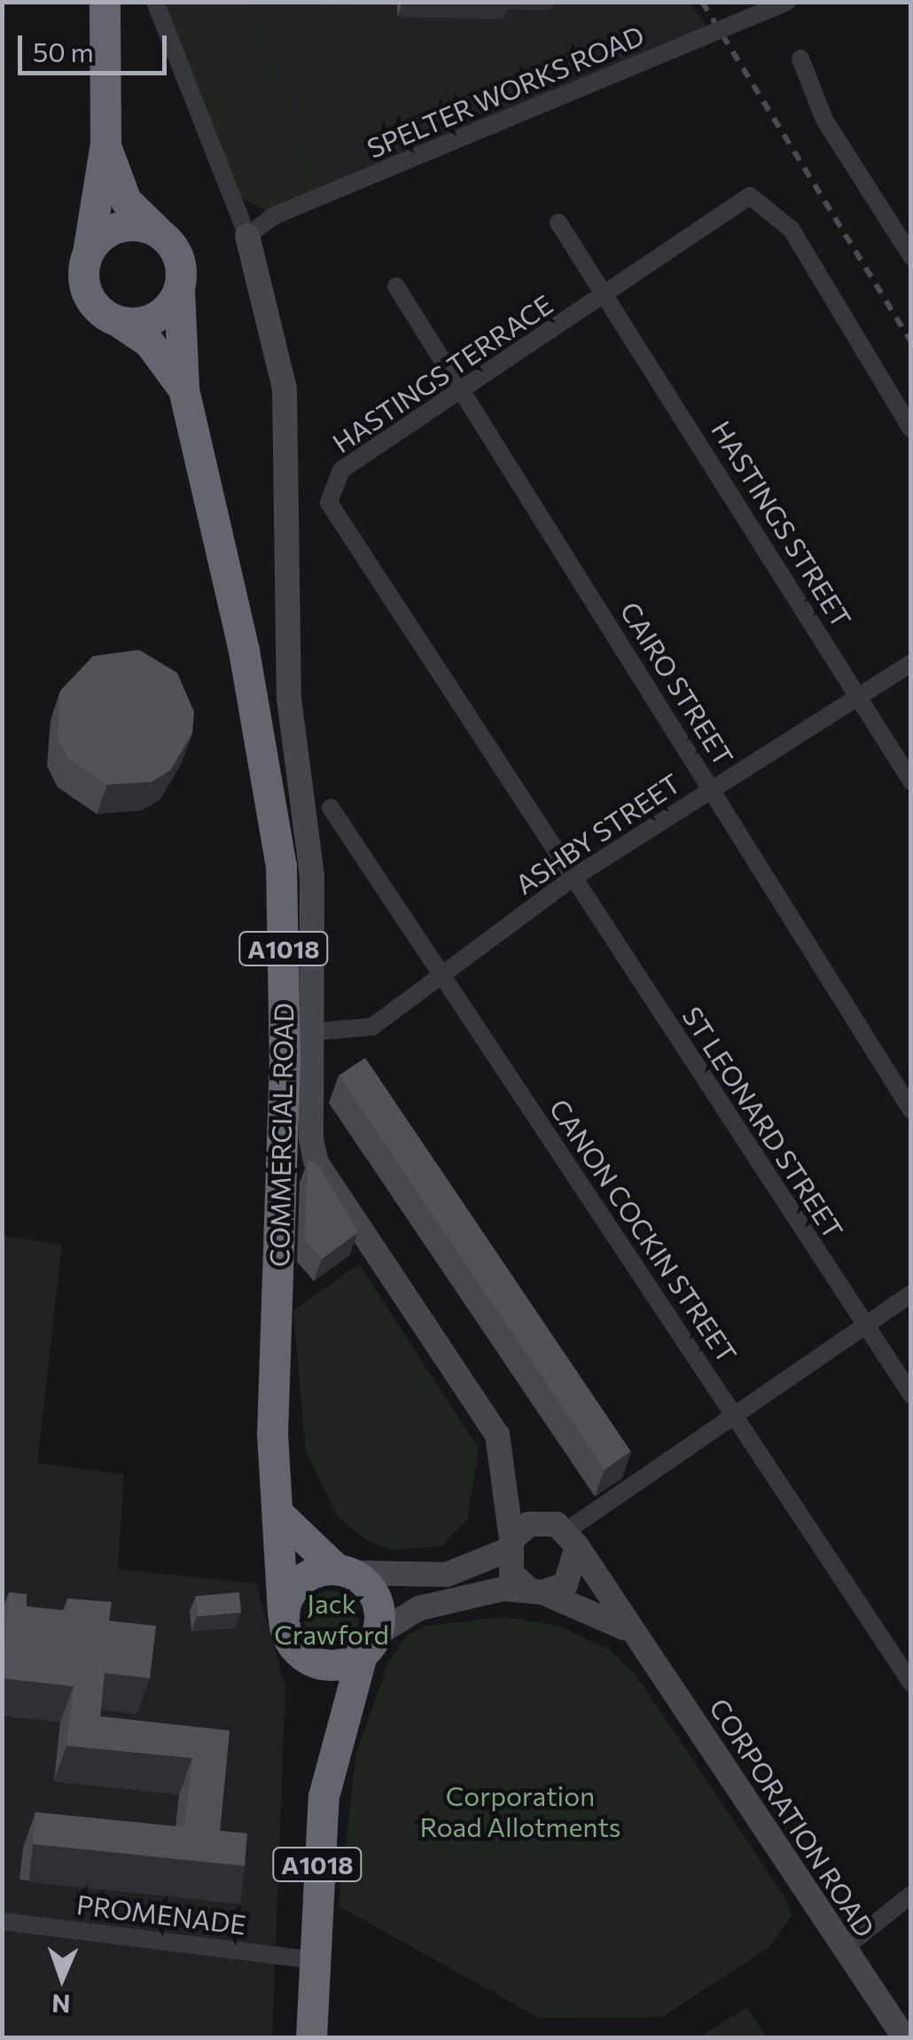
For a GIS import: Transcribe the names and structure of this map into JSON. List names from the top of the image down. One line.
{"streets":{"highway":["A1018","COMMERCIAL ROAD"],"street":["SPELTER WORKS ROAD","HASTINGS TERRACE","HASTINGS STREET","CAIRO STREET","ASHBY STREET","ST LEONARD STREET","CANON COCKIN STREET","CORPORATION ROAD","PROMENADE"]},"crossings":[["SPELTER WORKS ROAD","COMMERCIAL ROAD"],["HASTINGS TERRACE","HASTINGS STREET"],["HASTINGS TERRACE","CAIRO STREET"],["HASTINGS TERRACE","ASHBY STREET"],["HASTINGS TERRACE","ST LEONARD STREET"],["HASTINGS STREET","ASHBY STREET"],["CAIRO STREET","ASHBY STREET"],["ASHBY STREET","ST LEONARD STREET"],["ASHBY STREET","COMMERCIAL ROAD"],["ASHBY STREET","CANON COCKIN STREET"],["A1018","COMMERCIAL ROAD"],["A1018","PROMENADE"],["COMMERCIAL ROAD","CORPORATION ROAD"]],"parks":["Jack Crawford","Corporation Road Allotments"],"scale_bar":"50 m","north":"bottom"}
